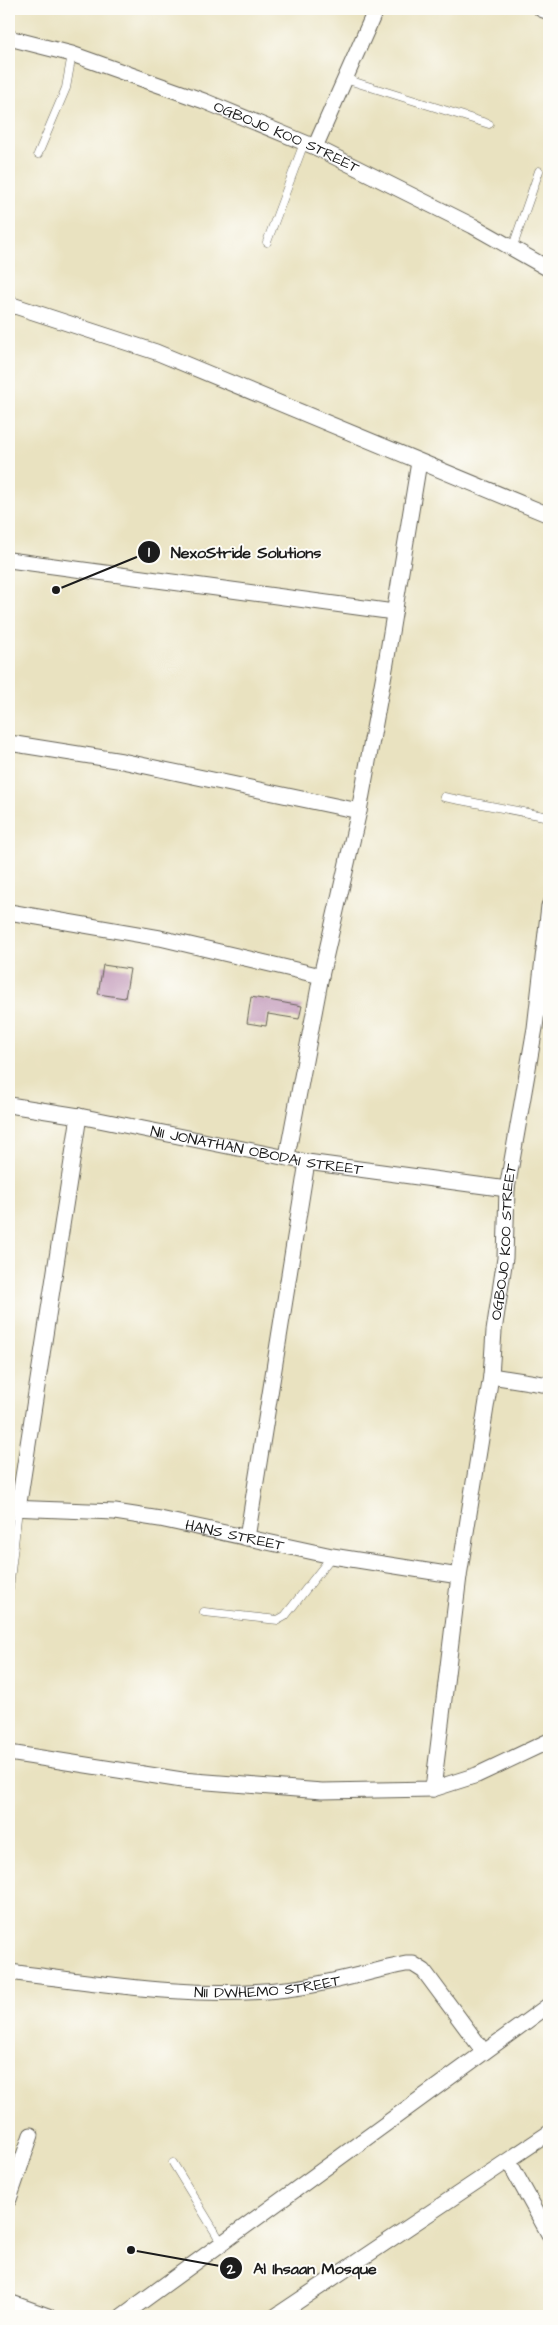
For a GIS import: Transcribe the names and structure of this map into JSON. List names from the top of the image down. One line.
{"streets":{"street":["OGBOJO KOO STREET","NII JONATHAN OBODAI STREET","HANS STREET","NII DWHEMO STREET"]},"crossings":[["OGBOJO KOO STREET","NII JONATHAN OBODAI STREET"],["OGBOJO KOO STREET","HANS STREET"]],"places":["NexoStride Solutions","Al Ihsaan Mosque"]}
